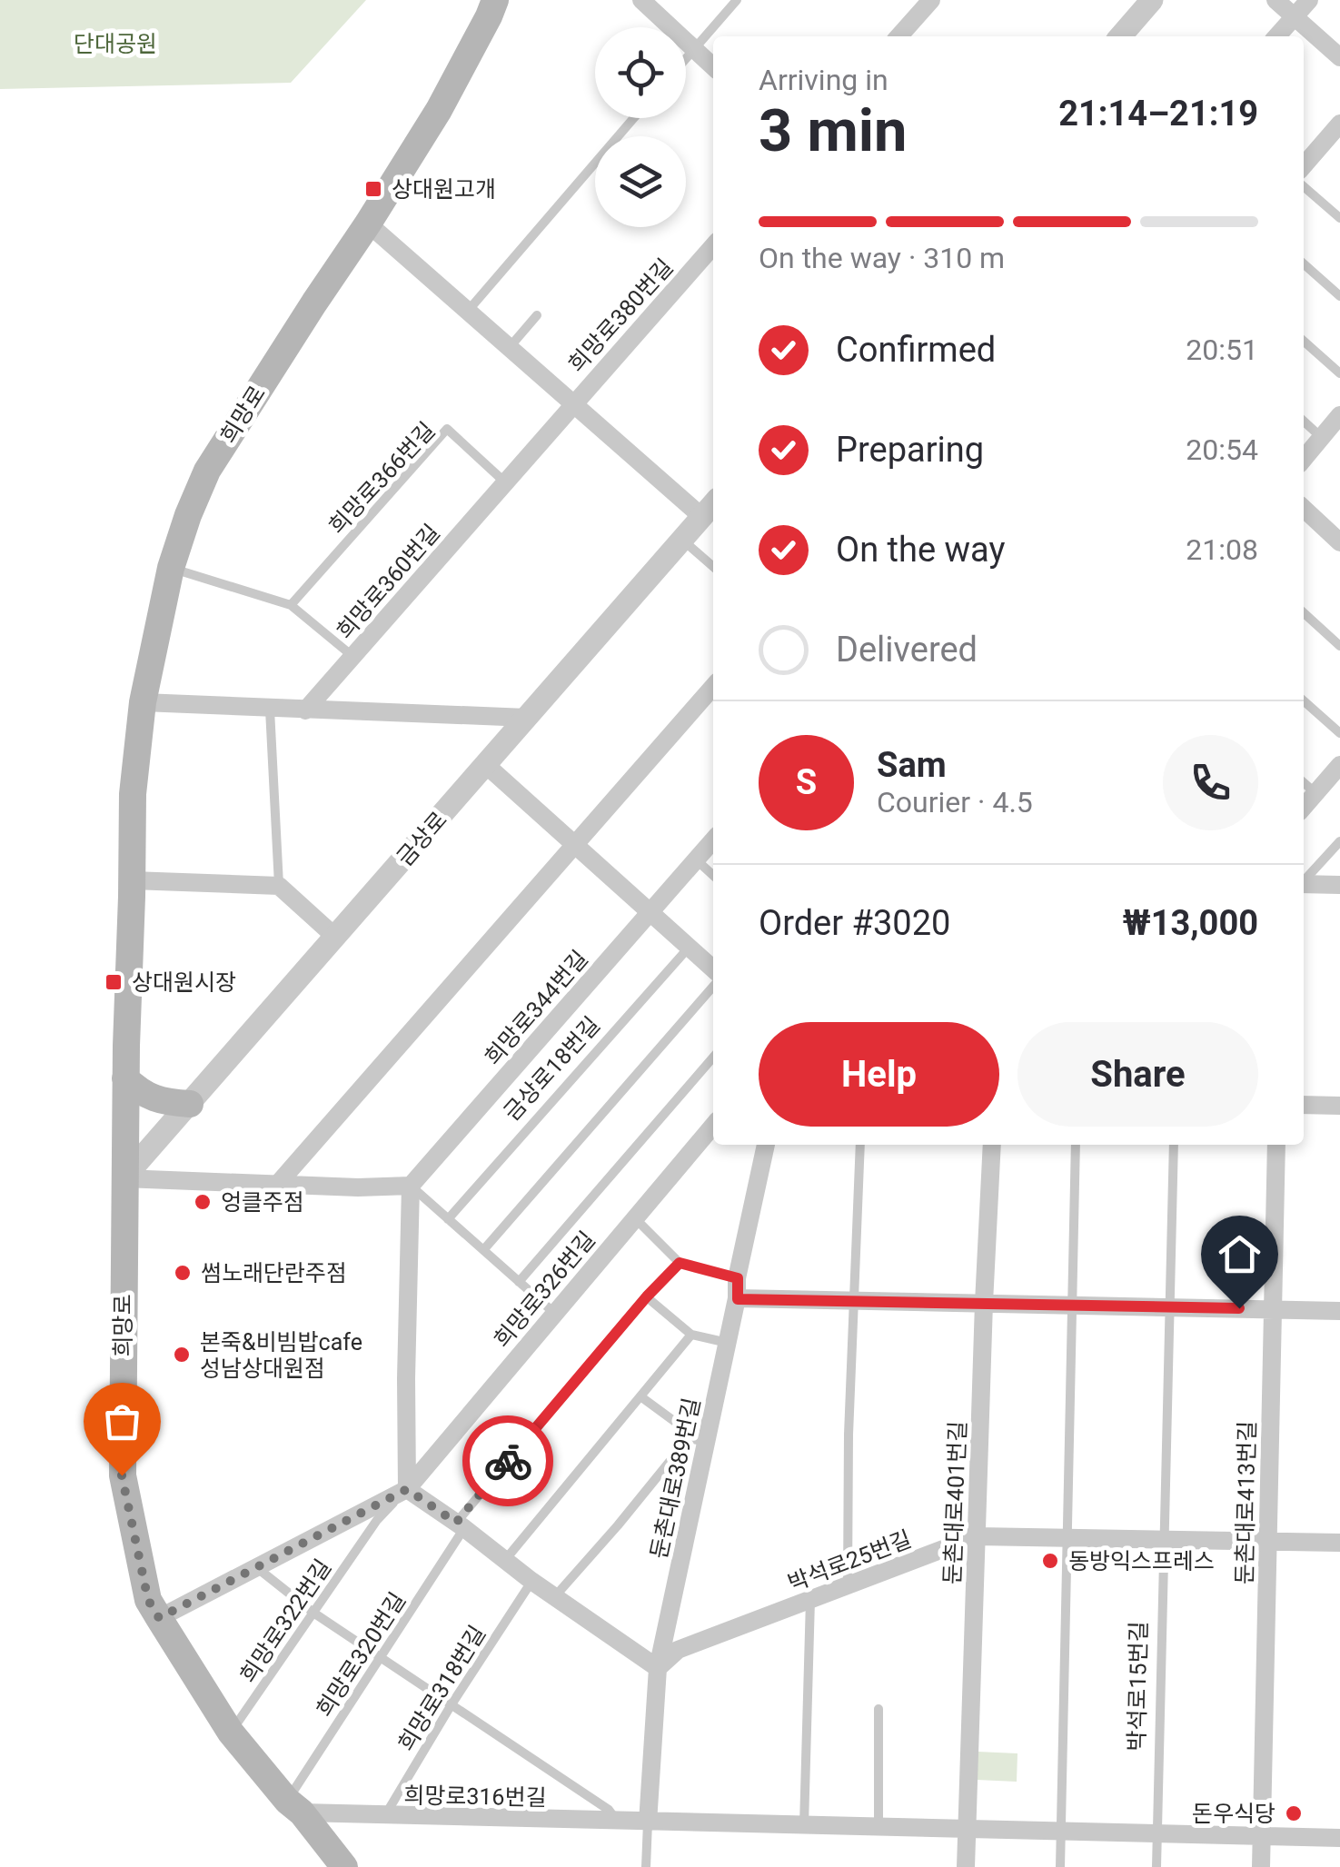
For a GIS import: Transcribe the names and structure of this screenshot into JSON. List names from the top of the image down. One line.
{"streets":{"main road":["희망로"],"street":["희망로380번길","희망로360번길","금상로","희망로344번길","희망로326번길","둔촌대로389번길","둔촌대로401번길","둔촌대로413번길","박석로25번길","희망로316번길"],"lane":["희망로366번길","금상로18번길","희망로322번길","희망로320번길","박석로15번길","희망로318번길"]},"crossings":[["희망로380번길","희망로"],["희망로380번길","희망로366번길"],["희망로380번길","희망로360번길"],["희망로380번길","금상로"],["희망로","금상로"],["희망로","희망로326번길"],["희망로","희망로322번길"],["희망로","희망로320번길"],["희망로","희망로316번길"],["희망로366번길","희망로360번길"],["희망로326번길","희망로322번길"],["둔촌대로389번길","박석로25번길"],["둔촌대로389번길","희망로316번길"],["둔촌대로401번길","박석로25번길"],["둔촌대로413번길","박석로25번길"],["박석로25번길","박석로15번길"],["희망로320번길","희망로316번길"],["희망로318번길","희망로316번길"]],"parks":["단대공원"],"places":{"transit":["상대원고개","상대원시장"],"other":["엉클주점","썸노래단란주점","본죽&비빔밥cafe 성남상대원점","동방익스프레스","돈우식당"]},"page":{"heading":["3 min","Arriving in","21:14–21:19"],"panel":["Sam","Courier · 4.5","Order #3020","₩13,000"],"bar":"On the way · 310 m","list":[["Confirmed","20:51"],["Preparing","20:54"],["On the way","21:08"],"Delivered"],"round":"S","buttons":["Help","Share"]}}
